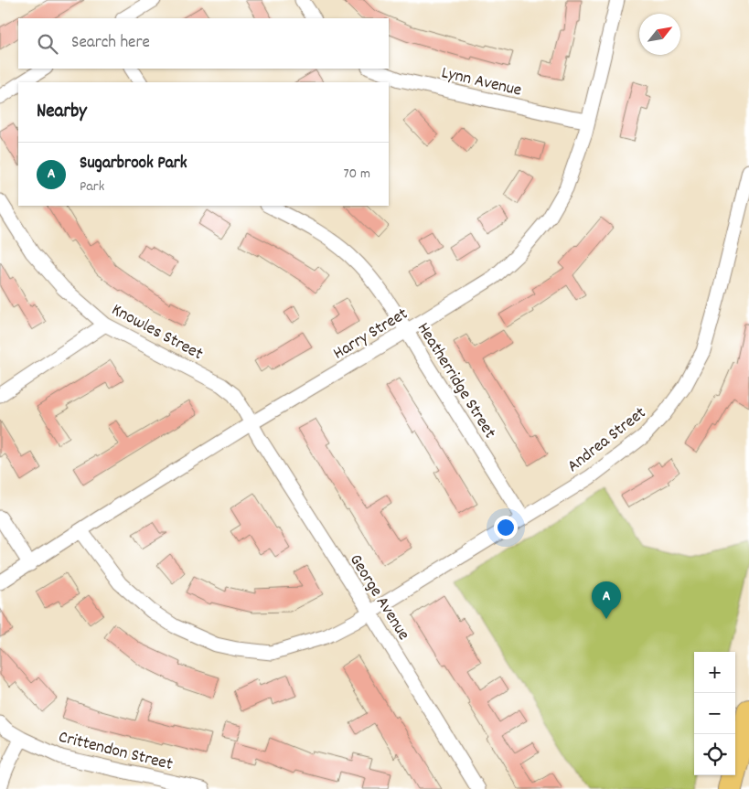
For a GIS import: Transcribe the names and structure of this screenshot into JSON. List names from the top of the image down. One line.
{"streets":{"street":["Lynn Avenue","Knowles Street","Harry Street","Heatherridge Street","Andrea Street","George Avenue","Crittendon Street"]},"crossings":[["Lynn Avenue","Harry Street"],["Knowles Street","Harry Street"],["Knowles Street","George Avenue"],["Harry Street","Heatherridge Street"],["Harry Street","Andrea Street"],["Harry Street","George Avenue"],["Heatherridge Street","Andrea Street"],["Andrea Street","George Avenue"]],"north":"top right","page":{"search":"Search here","heading":"Nearby","list":[{"mark":"A","name":"Sugarbrook Park","note":"Park","value":"70 m"}],"pins":"A","map_buttons":["+","−"]}}
